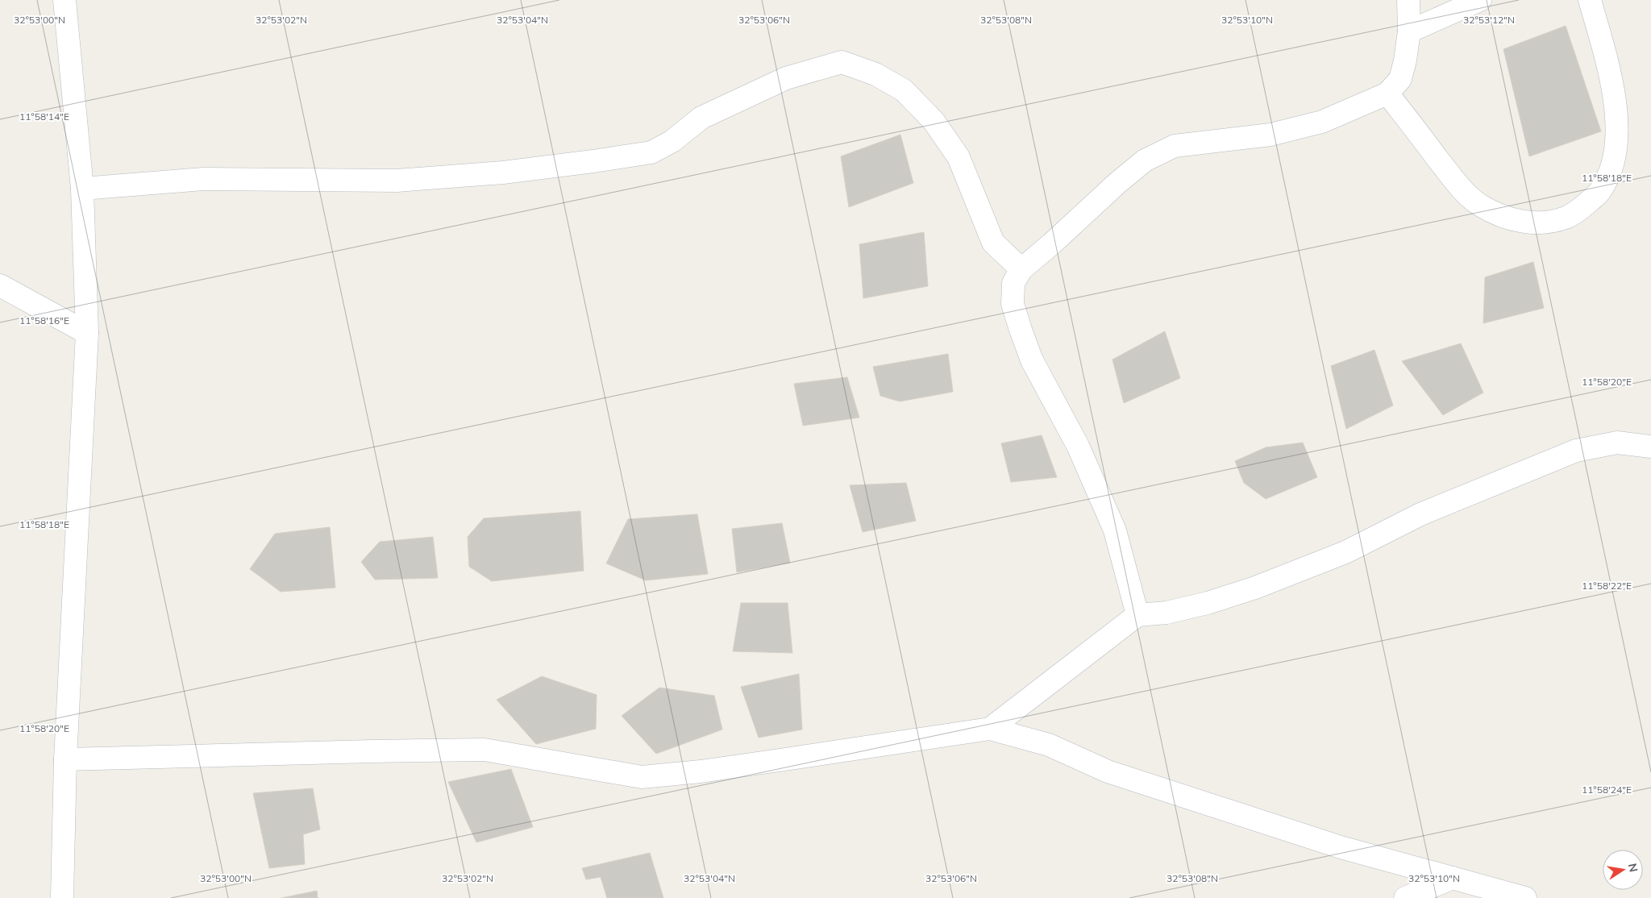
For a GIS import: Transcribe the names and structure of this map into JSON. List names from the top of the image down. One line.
{"north":"right","coordinates":["32°53'00\"N","32°53'02\"N","32°53'04\"N","32°53'06\"N","32°53'08\"N","32°53'10\"N","32°53'12\"N","11°58'14\"E","11°58'18\"E","11°58'16\"E","11°58'20\"E","11°58'22\"E","11°58'24\"E"]}
